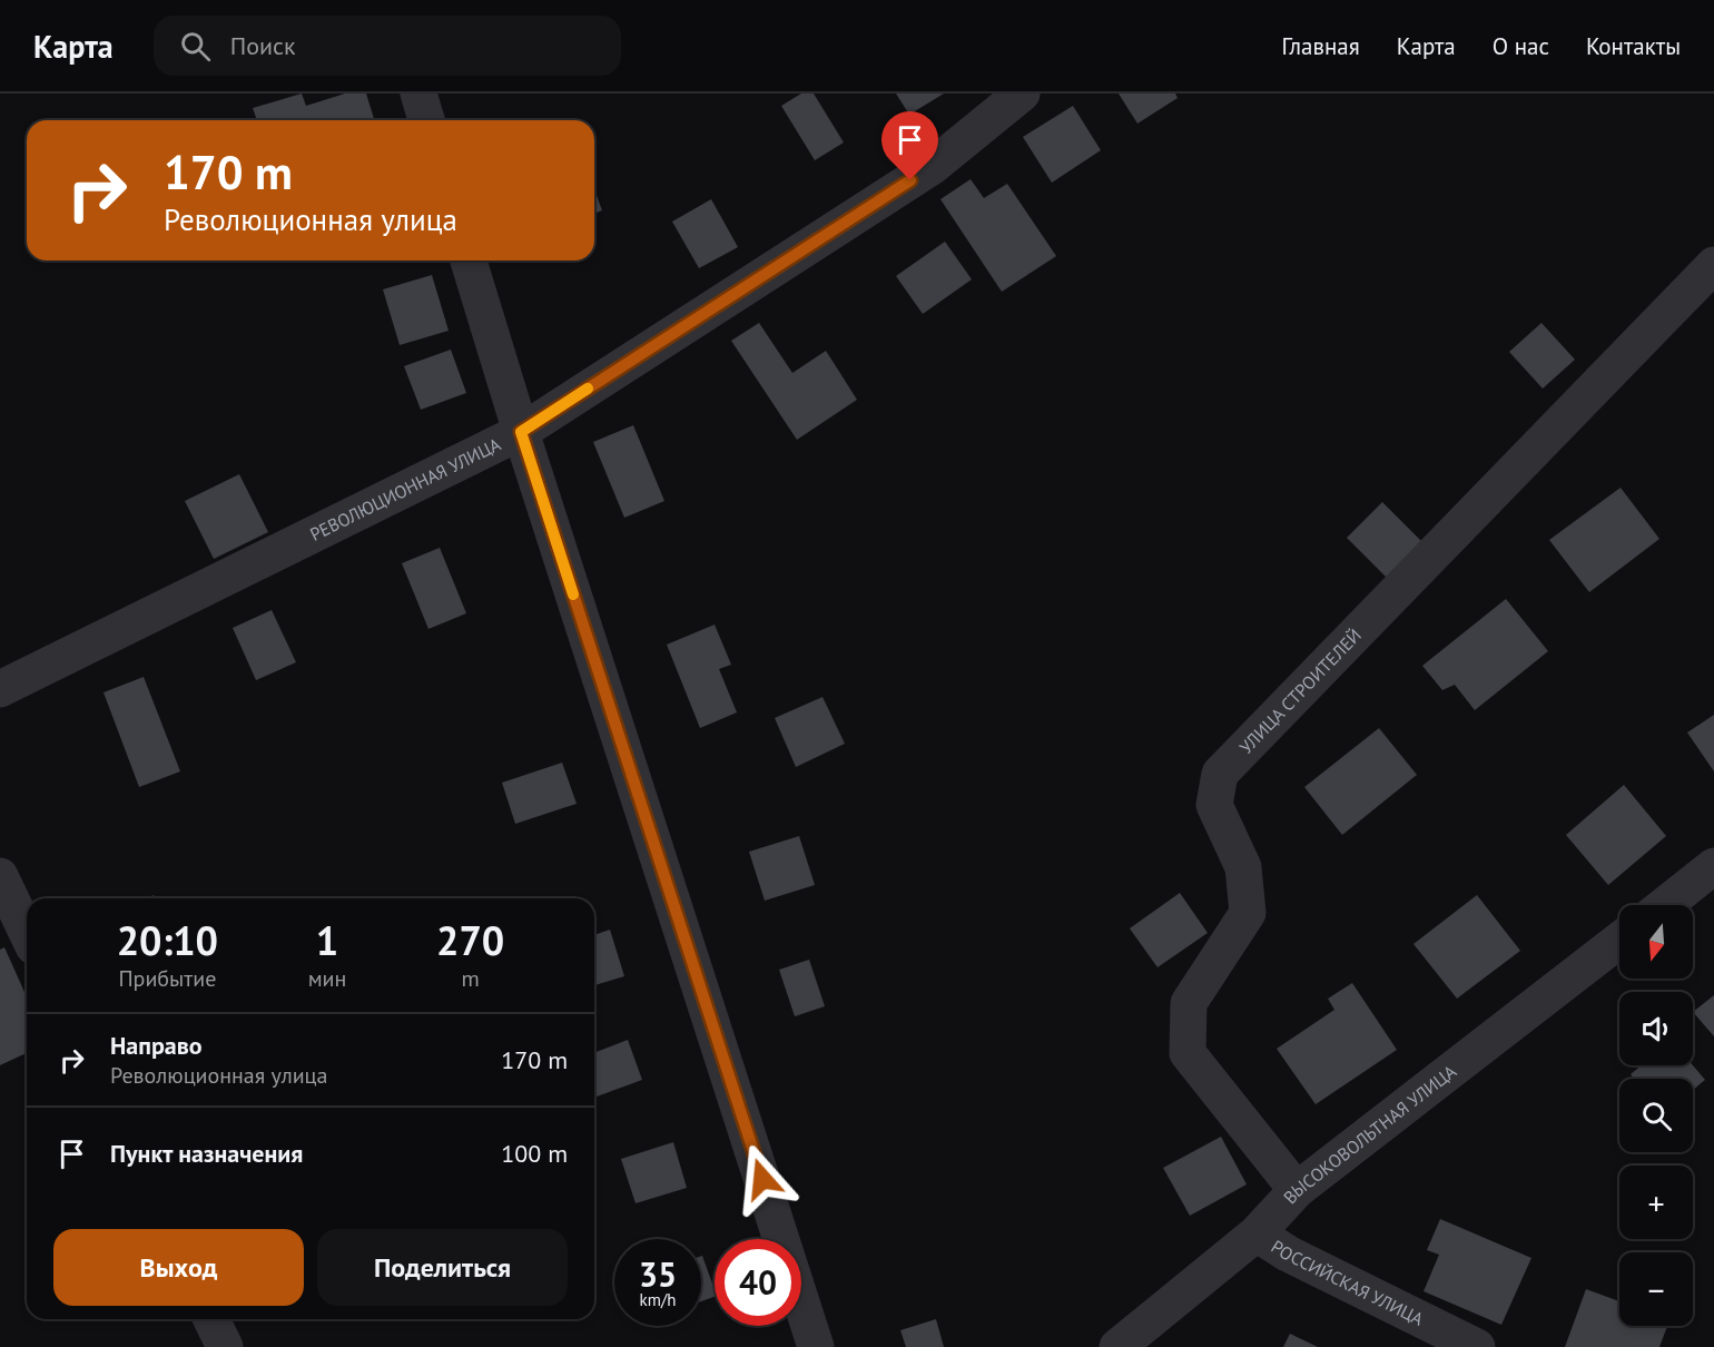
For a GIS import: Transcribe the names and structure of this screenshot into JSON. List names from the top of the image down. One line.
{"streets":{"street":["РЕВОЛЮЦИОННАЯ УЛИЦА","УЛИЦА СТРОИТЕЛЕЙ","ВЫСОКОВОЛЬТНАЯ УЛИЦА","РОССИЙСКАЯ УЛИЦА"]},"crossings":[["УЛИЦА СТРОИТЕЛЕЙ","ВЫСОКОВОЛЬТНАЯ УЛИЦА"],["ВЫСОКОВОЛЬТНАЯ УЛИЦА","РОССИЙСКАЯ УЛИЦА"]],"north":"bottom","page":{"header":"Карта","search":"Поиск","nav":["Главная","Карта","О нас","Контакты"],"turn":["170 m","Революционная улица"],"eta":["20:10","Прибытие","1","мин","270","m"],"map_buttons":["+","−"],"list":[{"name":"Направо","note":"Революционная улица","value":"170 m"},{"name":"Пункт назначения","value":"100 m"}],"buttons":["Выход","Поделиться"],"speed":"35 km/h","limit":"40"}}
